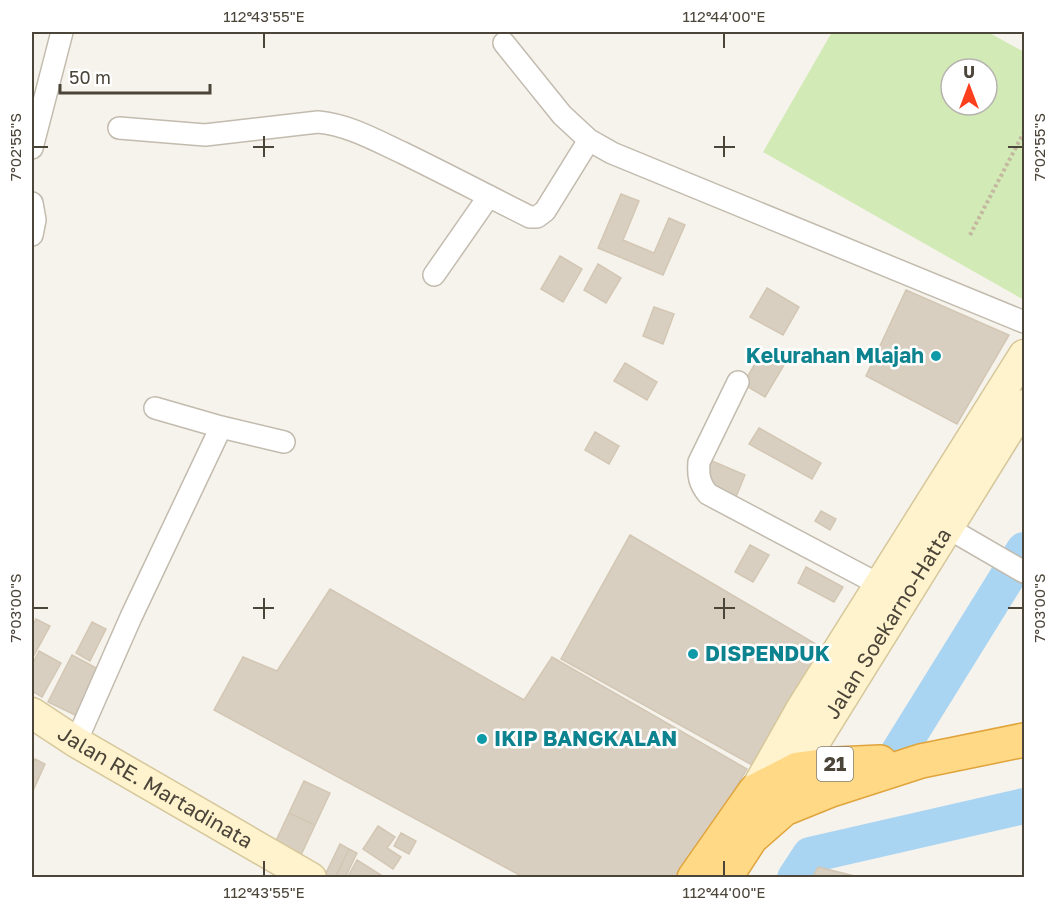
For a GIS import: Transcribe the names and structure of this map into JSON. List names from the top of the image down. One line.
{"streets":{"highway":["Jalan Soekarno-Hatta","21"],"main road":["Jalan RE. Martadinata"]},"crossings":[["Jalan Soekarno-Hatta","21"]],"places":["Kelurahan Mlajah","DISPENDUK","IKIP BANGKALAN"],"scale_bar":"50 m","north":"top","coordinates":["112°43'55\"E","112°44'00\"E","7°02'55\"S","7°03'00\"S"]}
